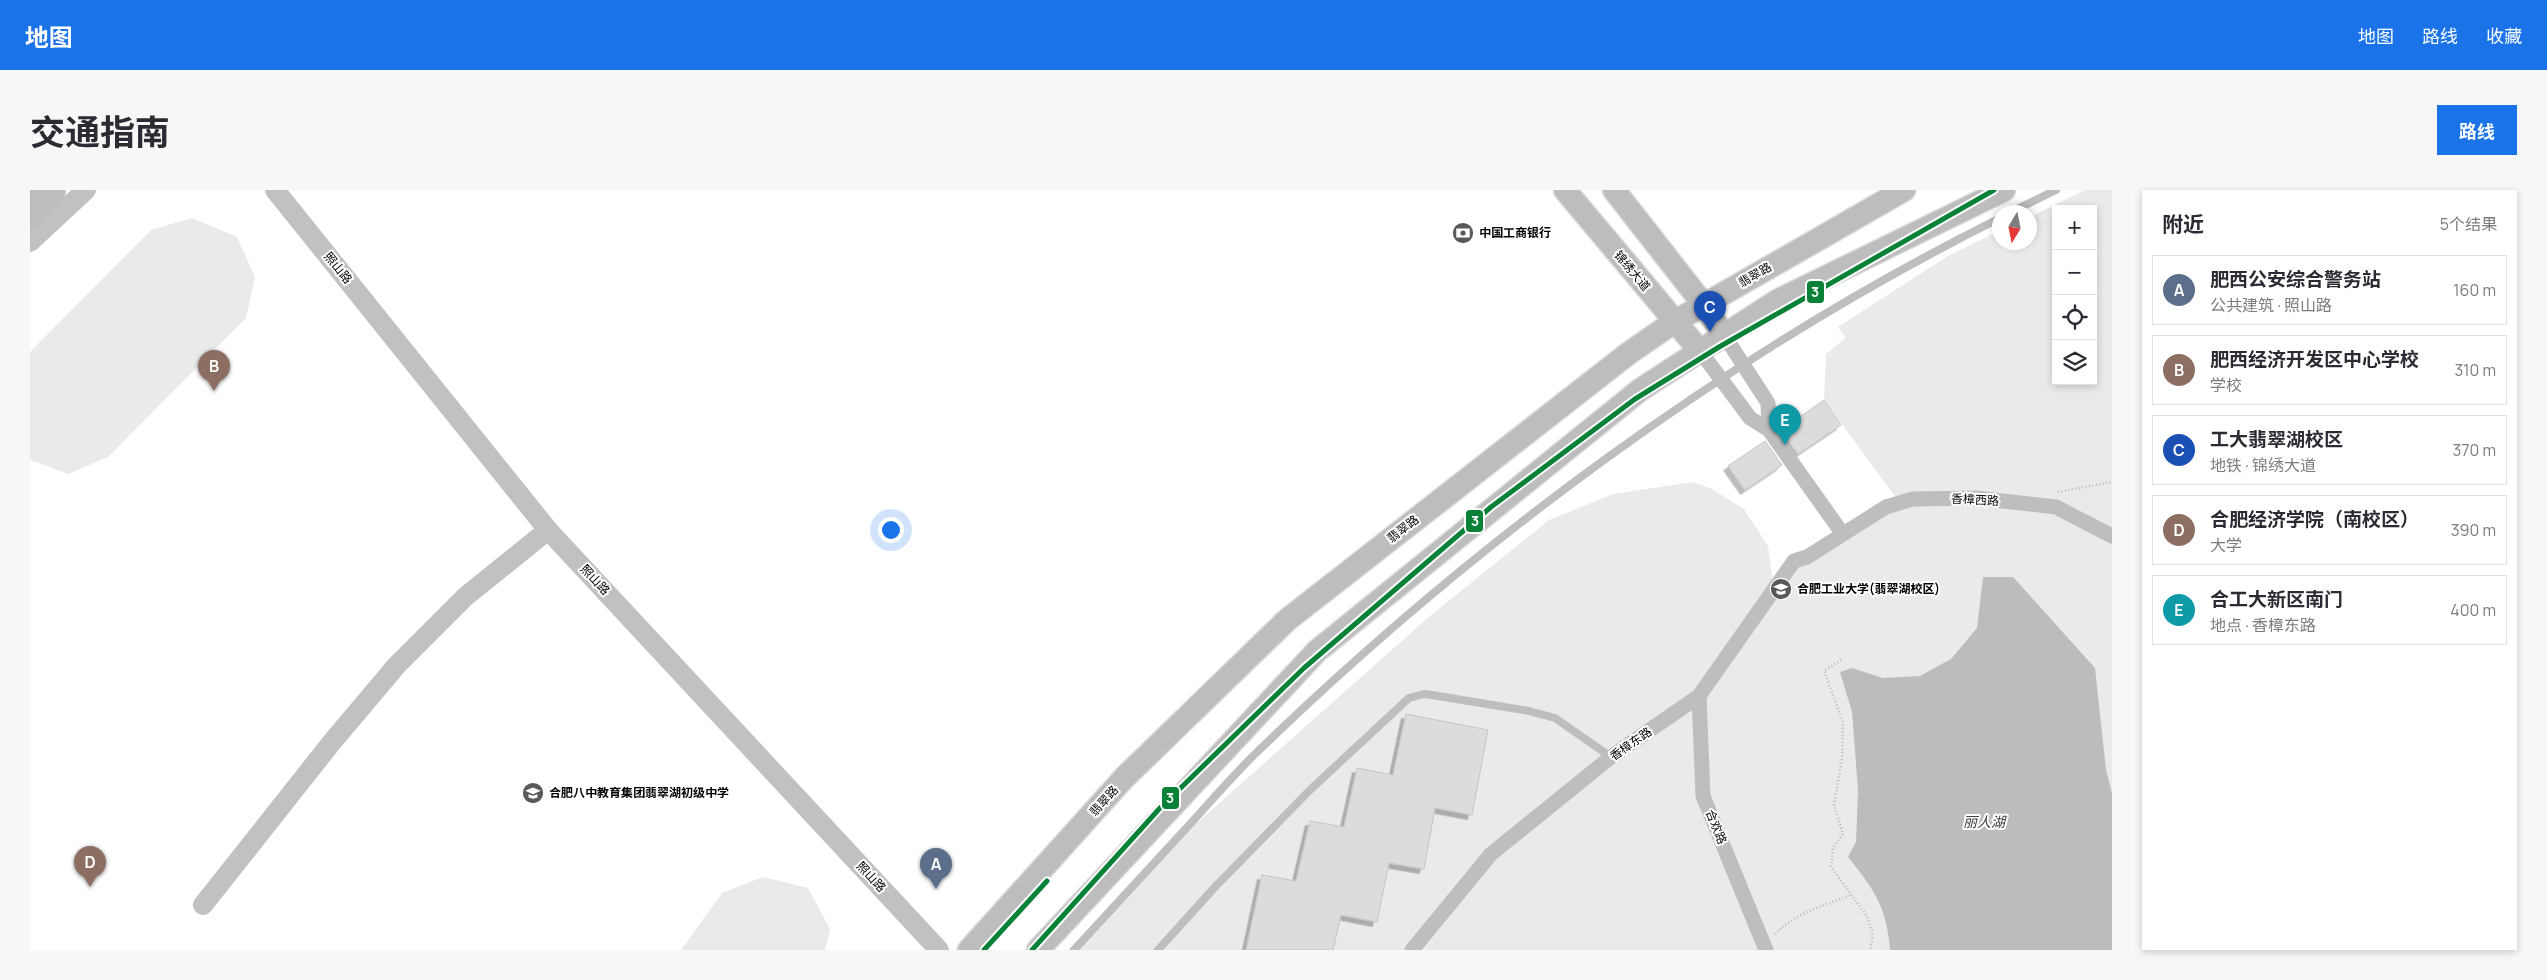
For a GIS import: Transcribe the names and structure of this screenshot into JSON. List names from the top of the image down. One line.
{"streets":{"main road":["锦绣大道","翡翠路"],"street":["照山路","香樟西路","香樟东路","合欢路"]},"crossings":[["锦绣大道","翡翠路"],["香樟西路","香樟东路"],["香樟东路","合欢路"]],"water":["丽人湖"],"places":{"bank":["中国工商银行"],"school or university":["合肥工业大学(翡翠湖校区)","合肥八中教育集团翡翠湖初级中学"]},"lines":["transit line 3"],"north":"bottom","page":{"header":"地图","nav":["地图","路线","收藏"],"title":"交通指南","buttons":"路线","heading":["附近","5个结果"],"map_buttons":["+","−"],"list":[{"mark":"A","name":"肥西公安综合警务站","note":"公共建筑 · 照山路","value":"160 m"},{"mark":"B","name":"肥西经济开发区中心学校","note":"学校","value":"310 m"},{"mark":"C","name":"工大翡翠湖校区","note":"地铁 · 锦绣大道","value":"370 m"},{"mark":"D","name":"合肥经济学院（南校区）","note":"大学","value":"390 m"},{"mark":"E","name":"合工大新区南门","note":"地点 · 香樟东路","value":"400 m"}],"pins":["C","B","E","D","A"]}}
